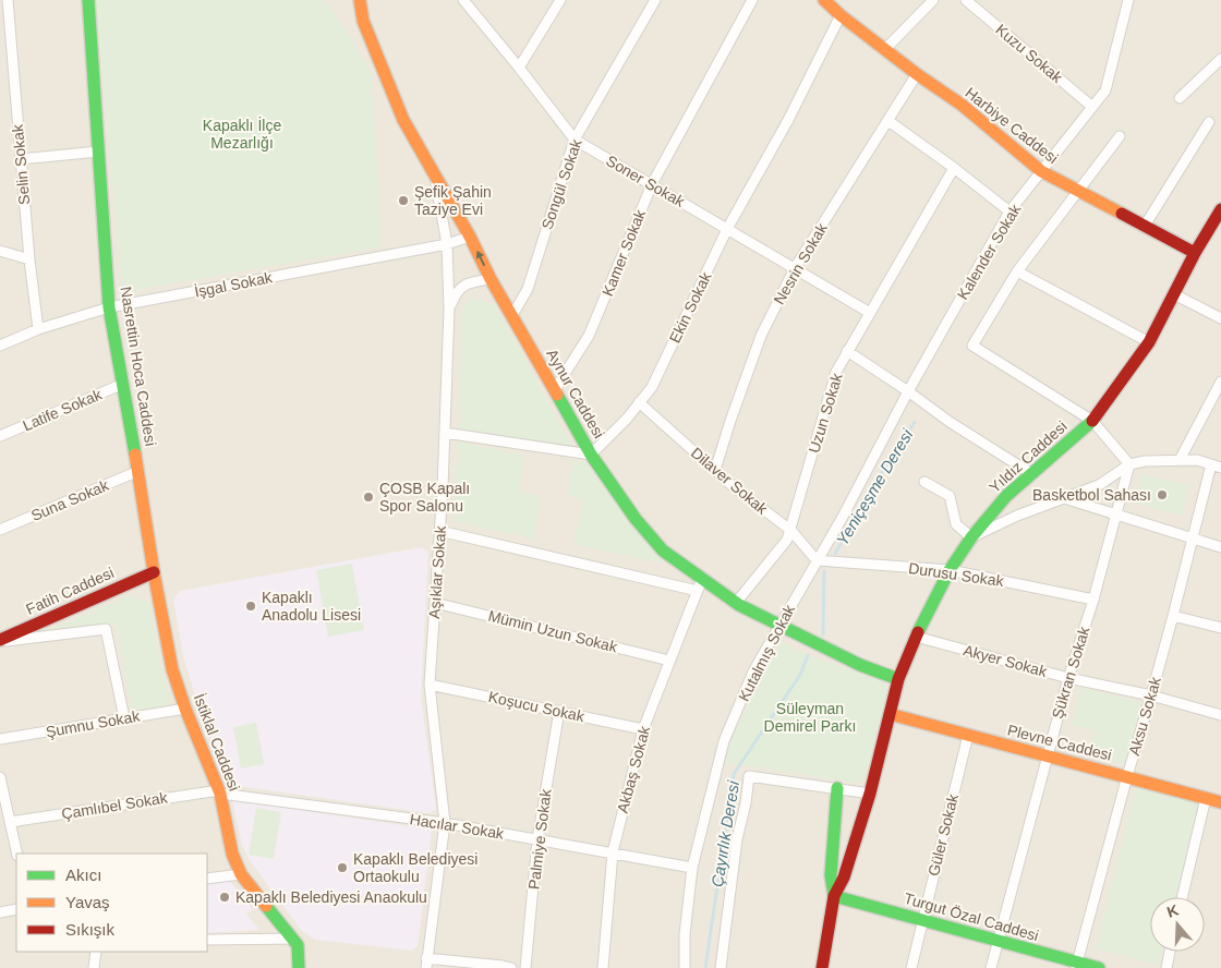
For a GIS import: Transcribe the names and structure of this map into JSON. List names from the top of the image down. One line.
{"streets":{"street":["Kuzu Sokak","Harbiye Caddesi","Selin Sokak","Soner Sokak","Songül Sokak","Kalender Sokak","Kamer Sokak","Nesrin Sokak","İşgal Sokak","Ekin Sokak","Nasrettin Hoca Caddesi","Aynur Caddesi","Latife Sokak","Uzun Sokak","Yıldız Caddesi","Dilaver Sokak","Suna Sokak","Aşıklar Sokak","Durusu Sokak","Fatih Caddesi","Mümin Uzun Sokak","Kutalmış Sokak","Akyer Sokak","Şükran Sokak","Koşucu Sokak","Aksu Sokak","Şumnu Sokak","İstiklal Caddesi","Plevne Caddesi","Akbaş Sokak","Çamlıbel Sokak","Hacılar Sokak","Güler Sokak","Palmiye Sokak","Turgut Özal Caddesi"]},"crossings":[["Kuzu Sokak","Kalender Sokak"],["Harbiye Caddesi","Kalender Sokak"],["Harbiye Caddesi","Nesrin Sokak"],["Harbiye Caddesi","Ekin Sokak"],["Harbiye Caddesi","Yıldız Caddesi"],["Selin Sokak","İşgal Sokak"],["Soner Sokak","Songül Sokak"],["Soner Sokak","Kamer Sokak"],["Soner Sokak","Nesrin Sokak"],["Soner Sokak","Ekin Sokak"],["Soner Sokak","Uzun Sokak"],["Songül Sokak","Aynur Caddesi"],["Kalender Sokak","Kutalmış Sokak"],["Kamer Sokak","Aynur Caddesi"],["Nesrin Sokak","Dilaver Sokak"],["İşgal Sokak","Nasrettin Hoca Caddesi"],["İşgal Sokak","Aynur Caddesi"],["İşgal Sokak","Aşıklar Sokak"],["Ekin Sokak","Aynur Caddesi"],["Ekin Sokak","Dilaver Sokak"],["Nasrettin Hoca Caddesi","Latife Sokak"],["Nasrettin Hoca Caddesi","Suna Sokak"],["Nasrettin Hoca Caddesi","Fatih Caddesi"],["Nasrettin Hoca Caddesi","İstiklal Caddesi"],["Aynur Caddesi","Uzun Sokak"],["Aynur Caddesi","Yıldız Caddesi"],["Aynur Caddesi","Aşıklar Sokak"],["Aynur Caddesi","Kutalmış Sokak"],["Aynur Caddesi","Akbaş Sokak"],["Uzun Sokak","Dilaver Sokak"],["Yıldız Caddesi","Durusu Sokak"],["Yıldız Caddesi","Akyer Sokak"],["Yıldız Caddesi","Plevne Caddesi"],["Yıldız Caddesi","Turgut Özal Caddesi"],["Dilaver Sokak","Durusu Sokak"],["Dilaver Sokak","Kutalmış Sokak"],["Aşıklar Sokak","Mümin Uzun Sokak"],["Aşıklar Sokak","Koşucu Sokak"],["Aşıklar Sokak","Hacılar Sokak"],["Durusu Sokak","Kutalmış Sokak"],["Durusu Sokak","Şükran Sokak"],["Mümin Uzun Sokak","Akbaş Sokak"],["Kutalmış Sokak","Hacılar Sokak"],["Akyer Sokak","Şükran Sokak"],["Akyer Sokak","Aksu Sokak"],["Şükran Sokak","Plevne Caddesi"],["Şükran Sokak","Turgut Özal Caddesi"],["Koşucu Sokak","Akbaş Sokak"],["Koşucu Sokak","Palmiye Sokak"],["Aksu Sokak","Plevne Caddesi"],["Aksu Sokak","Turgut Özal Caddesi"],["Şumnu Sokak","İstiklal Caddesi"],["İstiklal Caddesi","Çamlıbel Sokak"],["İstiklal Caddesi","Hacılar Sokak"],["Plevne Caddesi","Güler Sokak"],["Akbaş Sokak","Hacılar Sokak"],["Çamlıbel Sokak","Hacılar Sokak"],["Hacılar Sokak","Palmiye Sokak"],["Güler Sokak","Turgut Özal Caddesi"]],"water":["Yeniçeşme Deresi","Çayırlık Deresi"],"parks":["Kapaklı İlçe Mezarlığı","Süleyman Demirel Parkı"],"places":["Şefik Şahin Taziye Evi","Basketbol Sahası","ÇOSB Kapalı Spor Salonu","Kapaklı Anadolu Lisesi","Kapaklı Belediyesi Ortaokulu","Kapaklı Belediyesi Anaokulu"],"legend":["Akıcı","Yavaş","Sıkışık"],"north":"top"}
